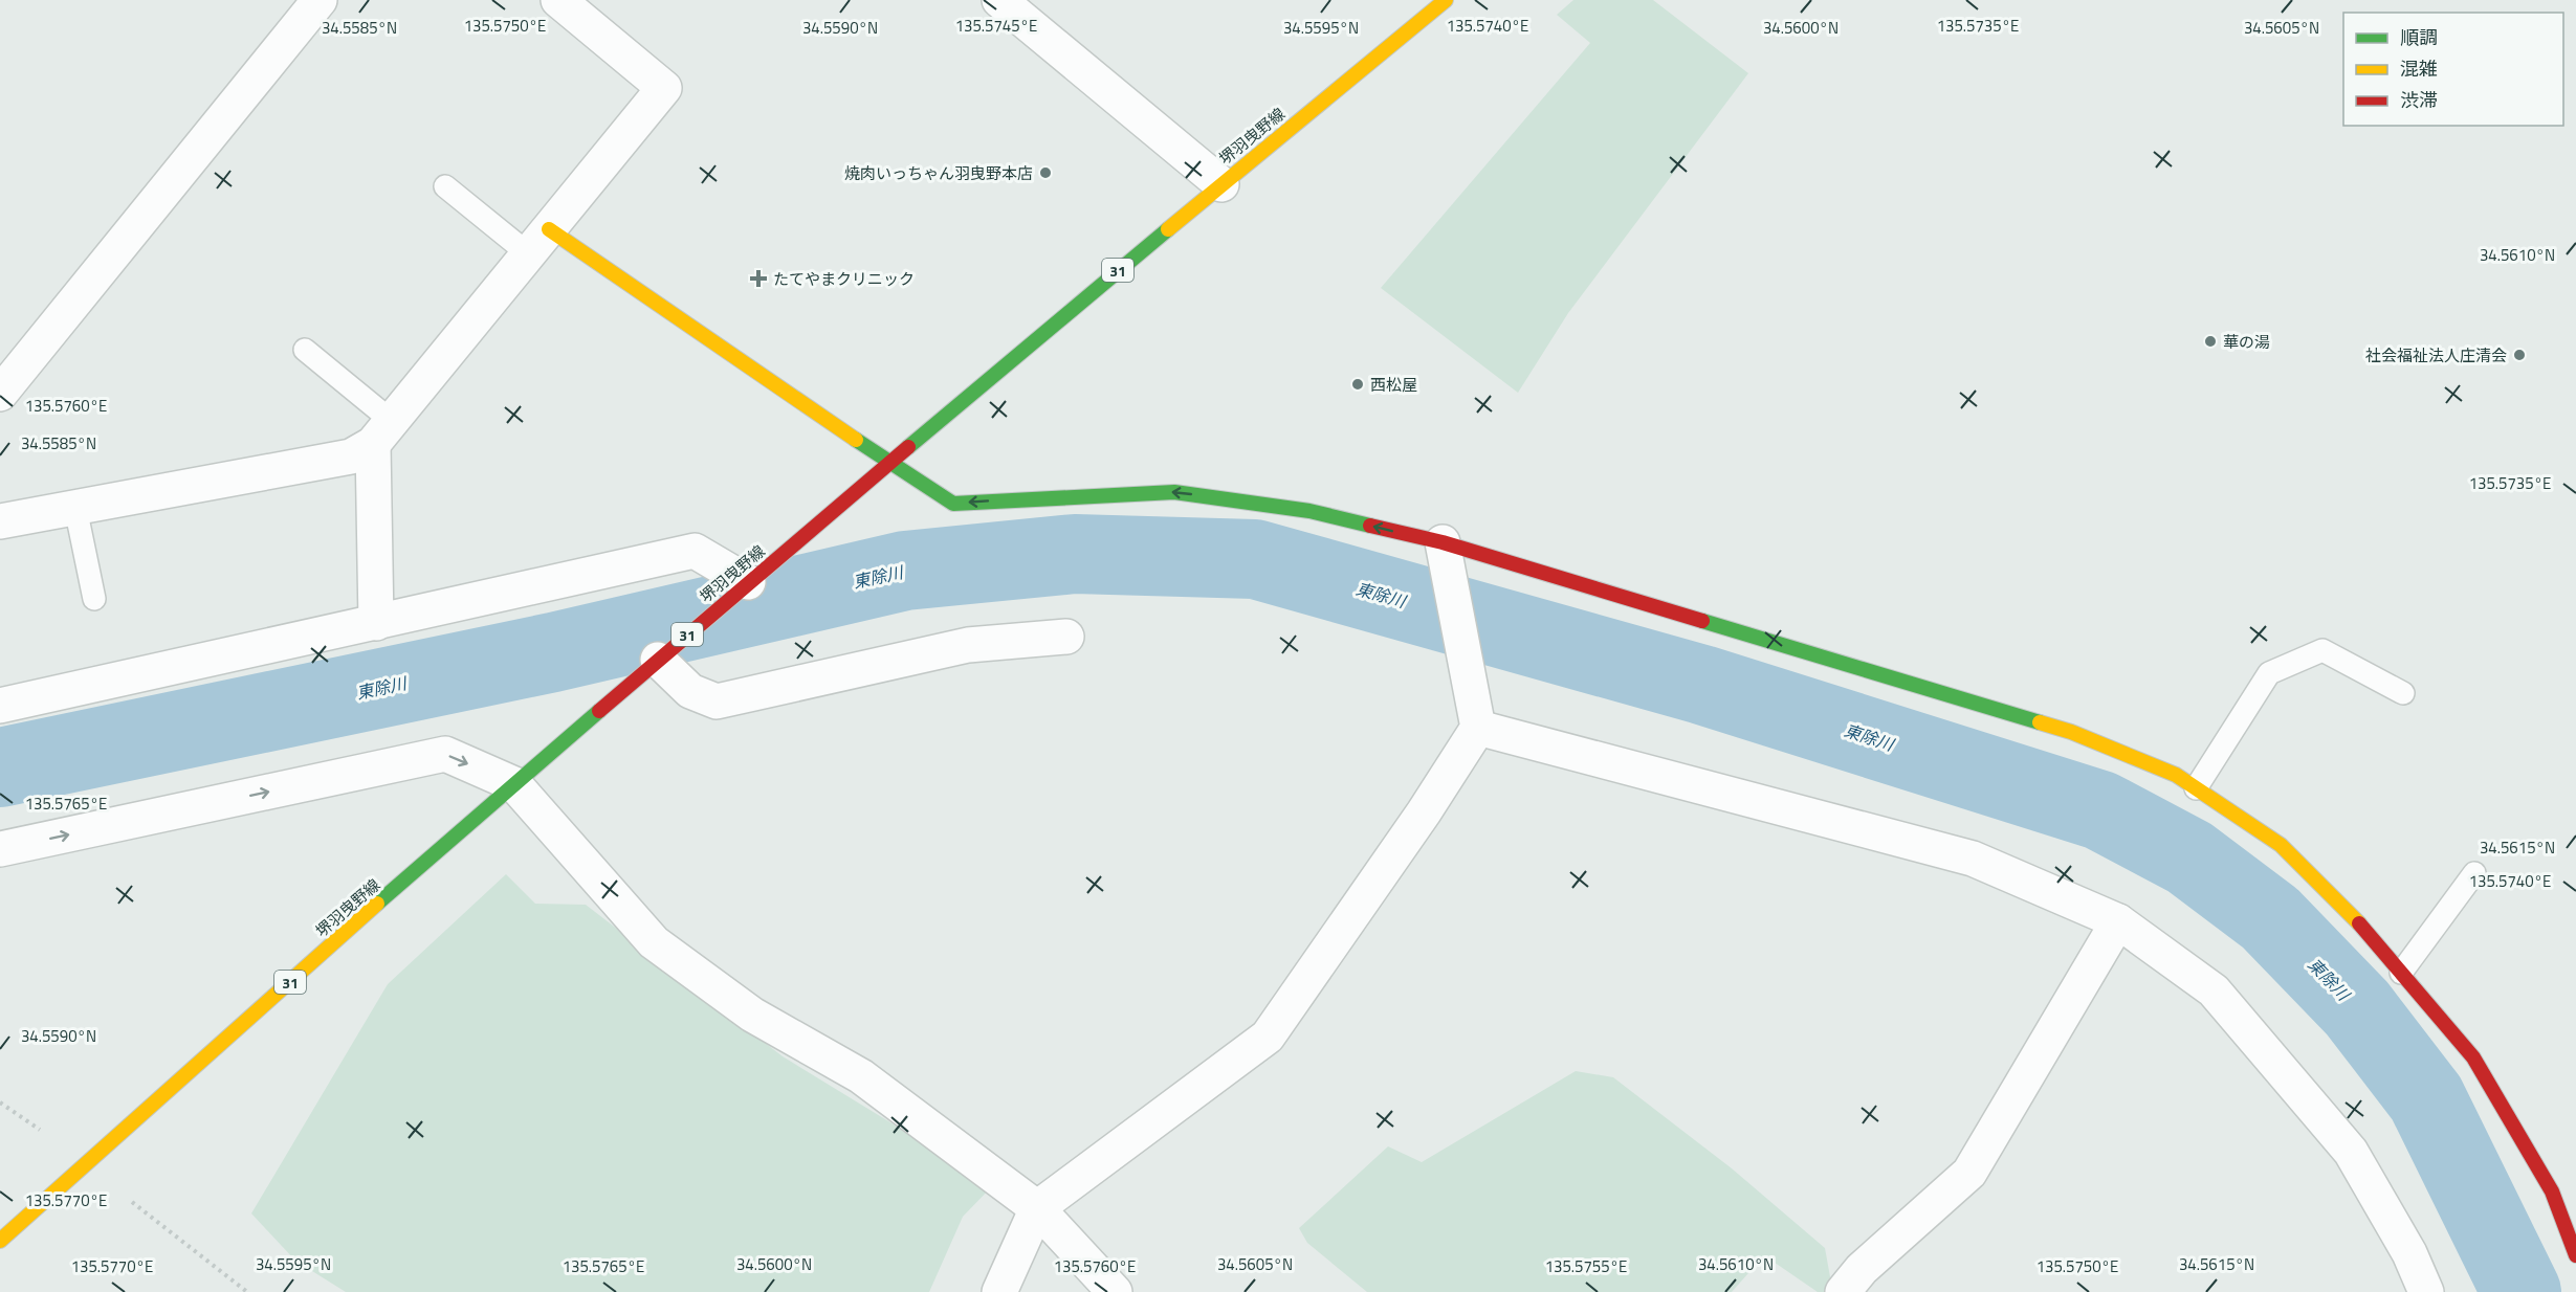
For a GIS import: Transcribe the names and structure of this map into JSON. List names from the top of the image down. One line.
{"streets":{"street":["堺羽曳野線","31"]},"water":["東除川"],"places":{"other":["焼肉いっちゃん羽曳野本店","華の湯","社会福祉法人庄清会","西松屋"],"health":["たてやまクリニック"]},"legend":["順調","混雑","渋滞"],"coordinates":["135.5735°E","135.5750°E","135.5745°E","135.5740°E","34.5585°N","34.5595°N","34.5600°N","34.5605°N","34.5590°N","34.5610°N","135.5760°E","135.5765°E","34.5615°N","135.5770°E","135.5755°E"]}
